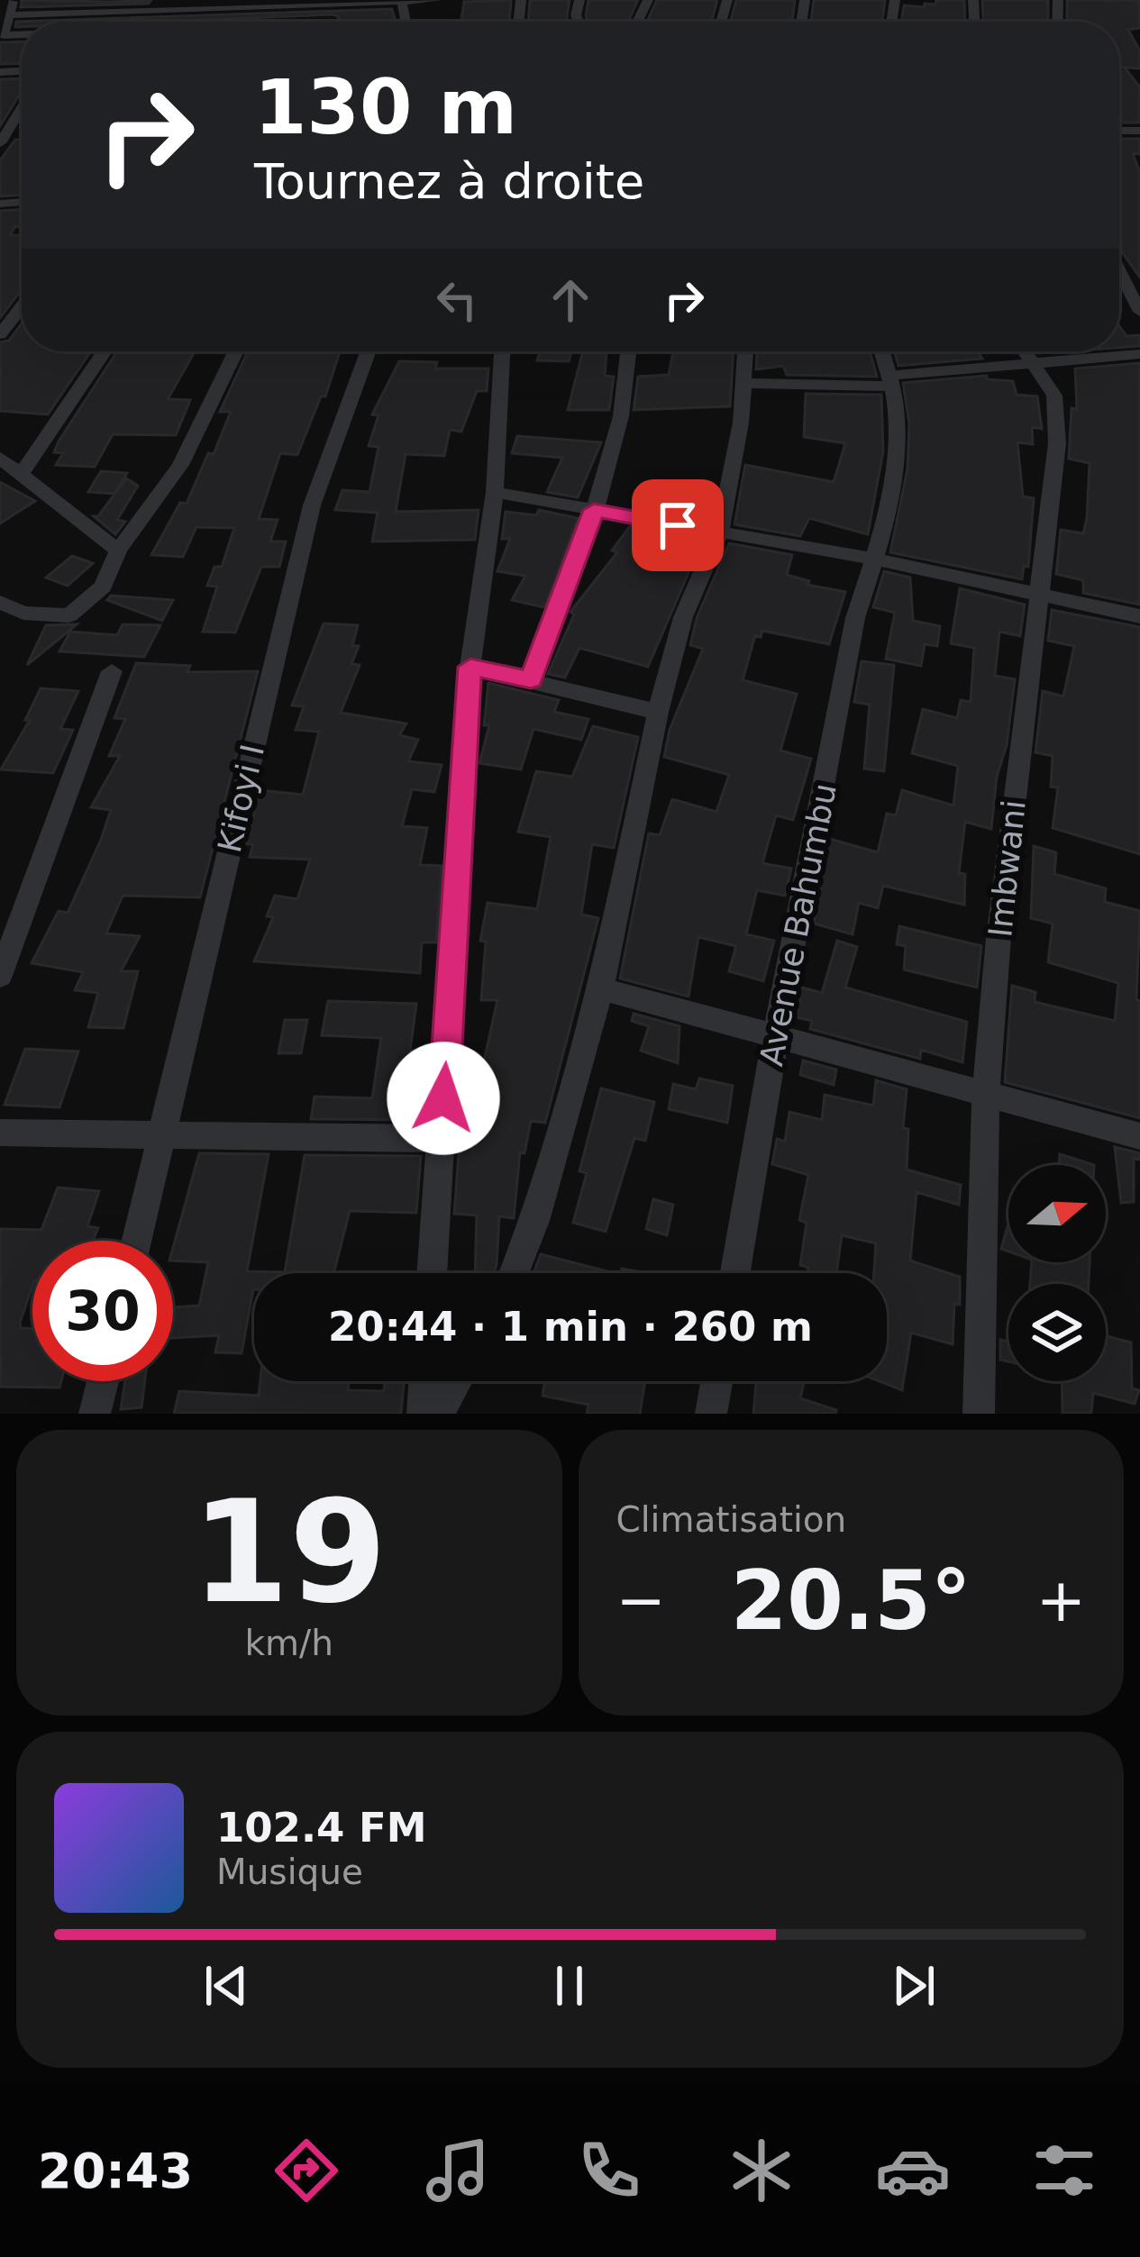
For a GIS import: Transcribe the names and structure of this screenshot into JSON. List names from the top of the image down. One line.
{"streets":{"street":["Kifoyi I","Imbwani","Avenue Bahumbu"]},"north":"right","page":{"turn":["130 m","Tournez à droite"],"limit":"30","trip":"20:44 · 1 min · 260 m","tile":[["19","km/h"],"Climatisation"],"heat":["−","20.5°","+"],"song":["102.4 FM","Musique"],"tabs":"20:43"}}
